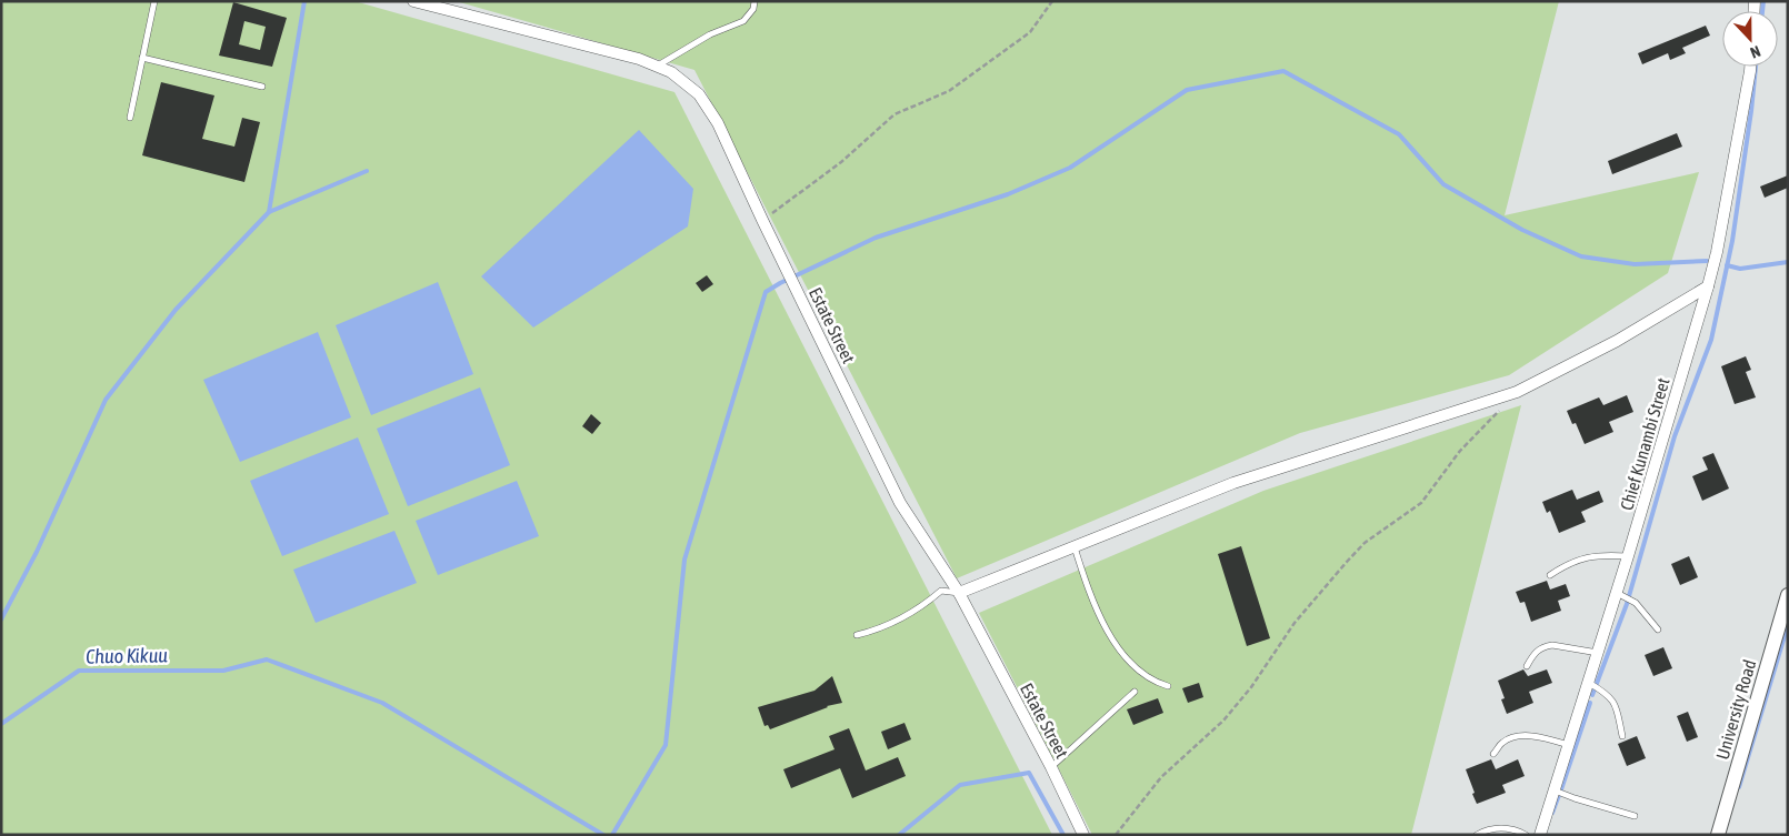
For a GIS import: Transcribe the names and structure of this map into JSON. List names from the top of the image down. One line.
{"streets":{"street":["Estate Street","Chief Kunambi Street","University Road"]},"water":["Chuo Kikuu"],"north":"bottom"}
